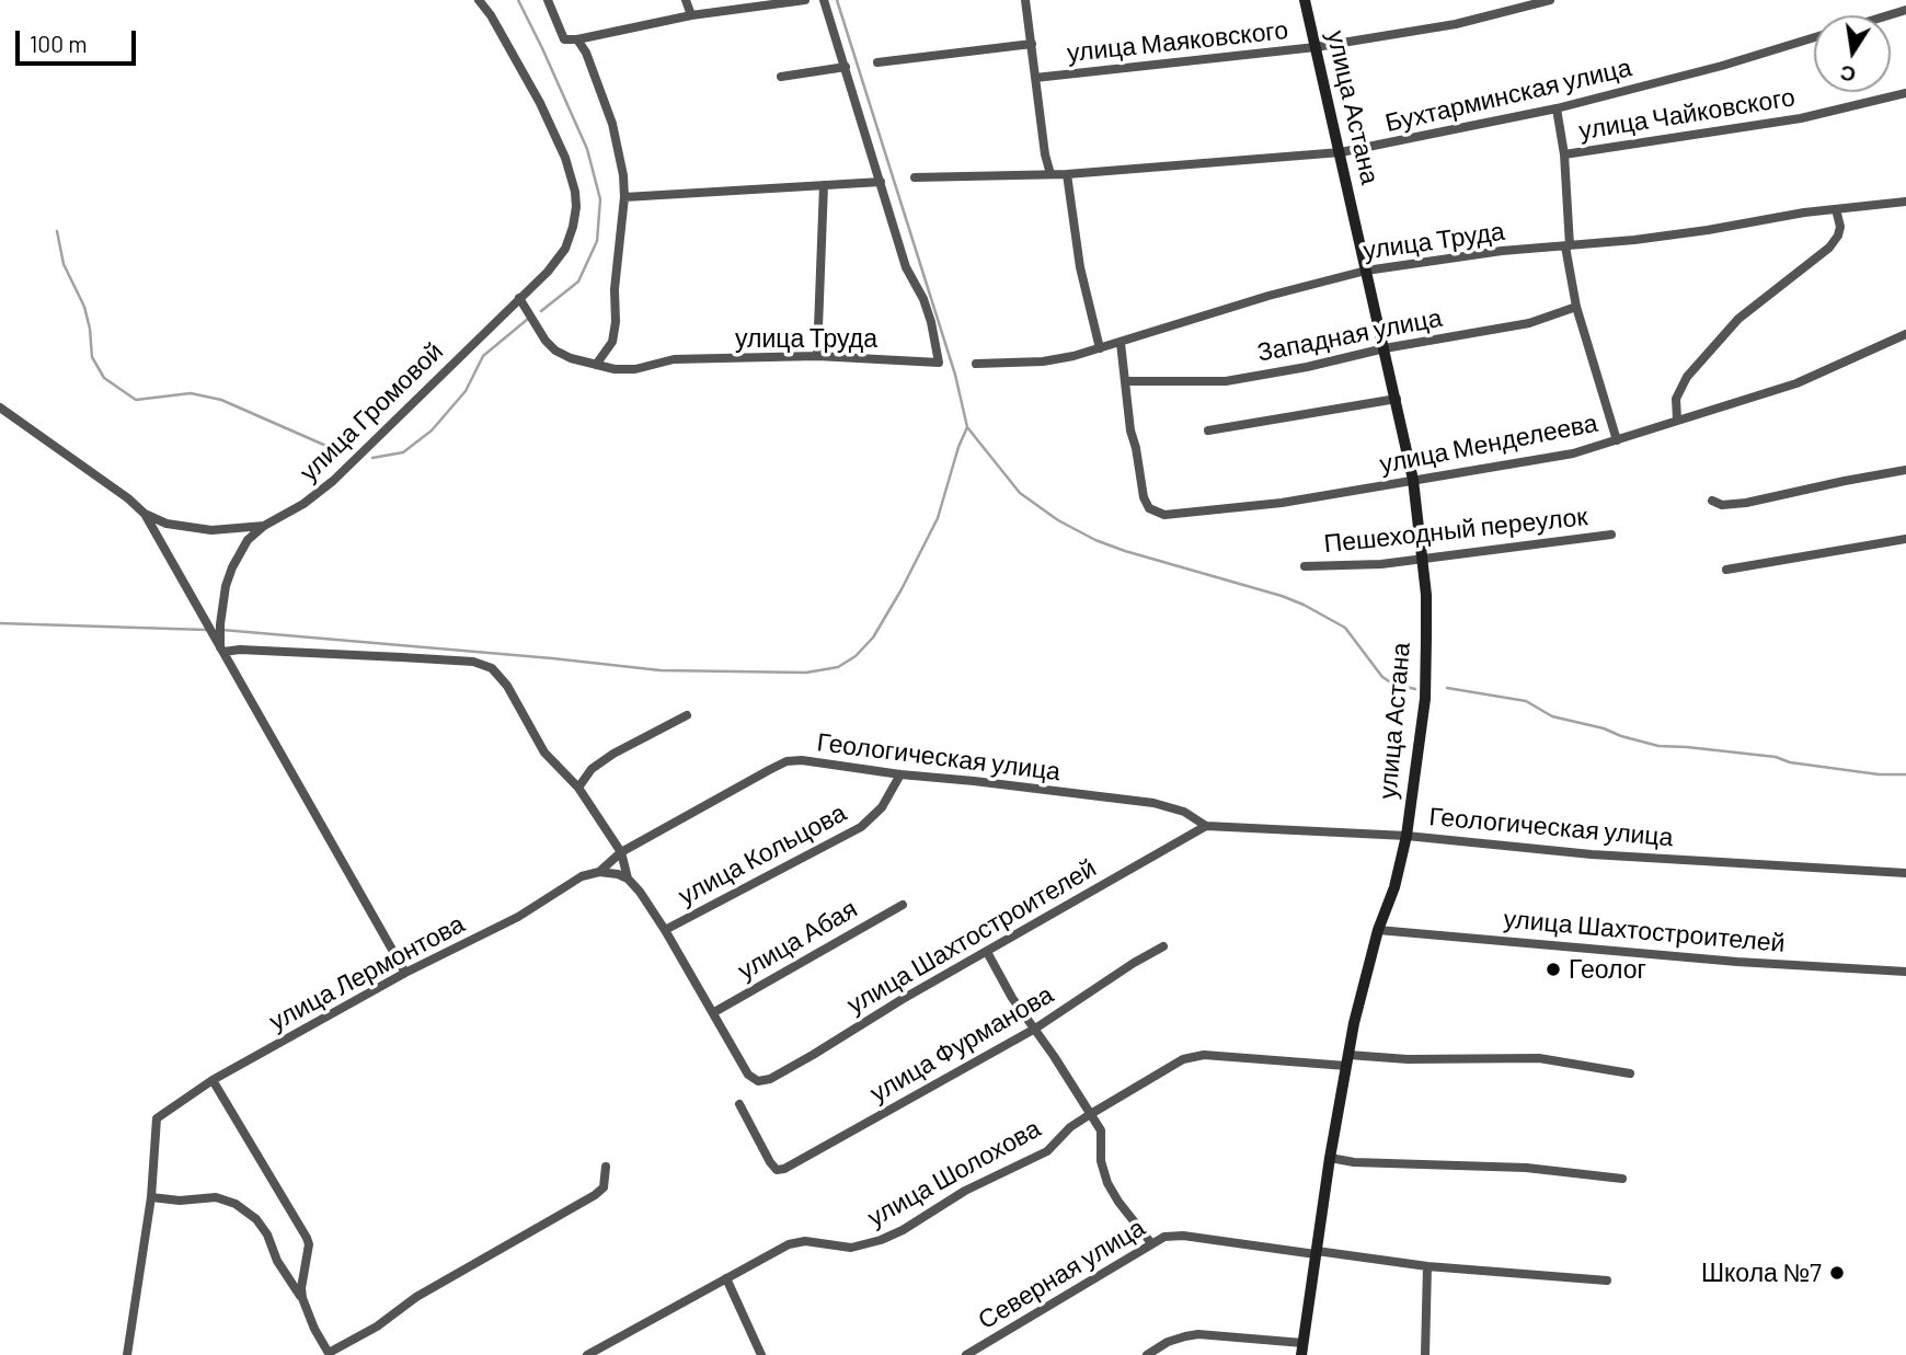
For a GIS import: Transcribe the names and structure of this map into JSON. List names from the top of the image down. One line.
{"streets":{"street":["улица Маяковского","Бухтарминская улица","улица Астана","улица Чайковского","улица Труда","Западная улица","улица Громовой","улица Менделеева","Пешеходный переулок","Геологическая улица","улица Кольцова","улица Шахтостроителей","улица Абая","улица Лермонтова","улица Фурманова","улица Шолохова","Северная улица"]},"crossings":[["улица Маяковского","улица Астана"],["Бухтарминская улица","улица Астана"],["улица Астана","улица Труда"],["улица Астана","Западная улица"],["улица Астана","улица Менделеева"],["улица Астана","Пешеходный переулок"],["улица Астана","Геологическая улица"],["улица Астана","улица Шахтостроителей"],["улица Астана","улица Шолохова"],["улица Астана","Северная улица"],["улица Труда","улица Громовой"],["Западная улица","улица Менделеева"],["Геологическая улица","улица Кольцова"],["Геологическая улица","улица Шахтостроителей"],["Геологическая улица","улица Лермонтова"],["улица Шахтостроителей","улица Абая"]],"places":["Геолог","Школа №7"],"scale_bar":"100 m","north":"bottom"}
